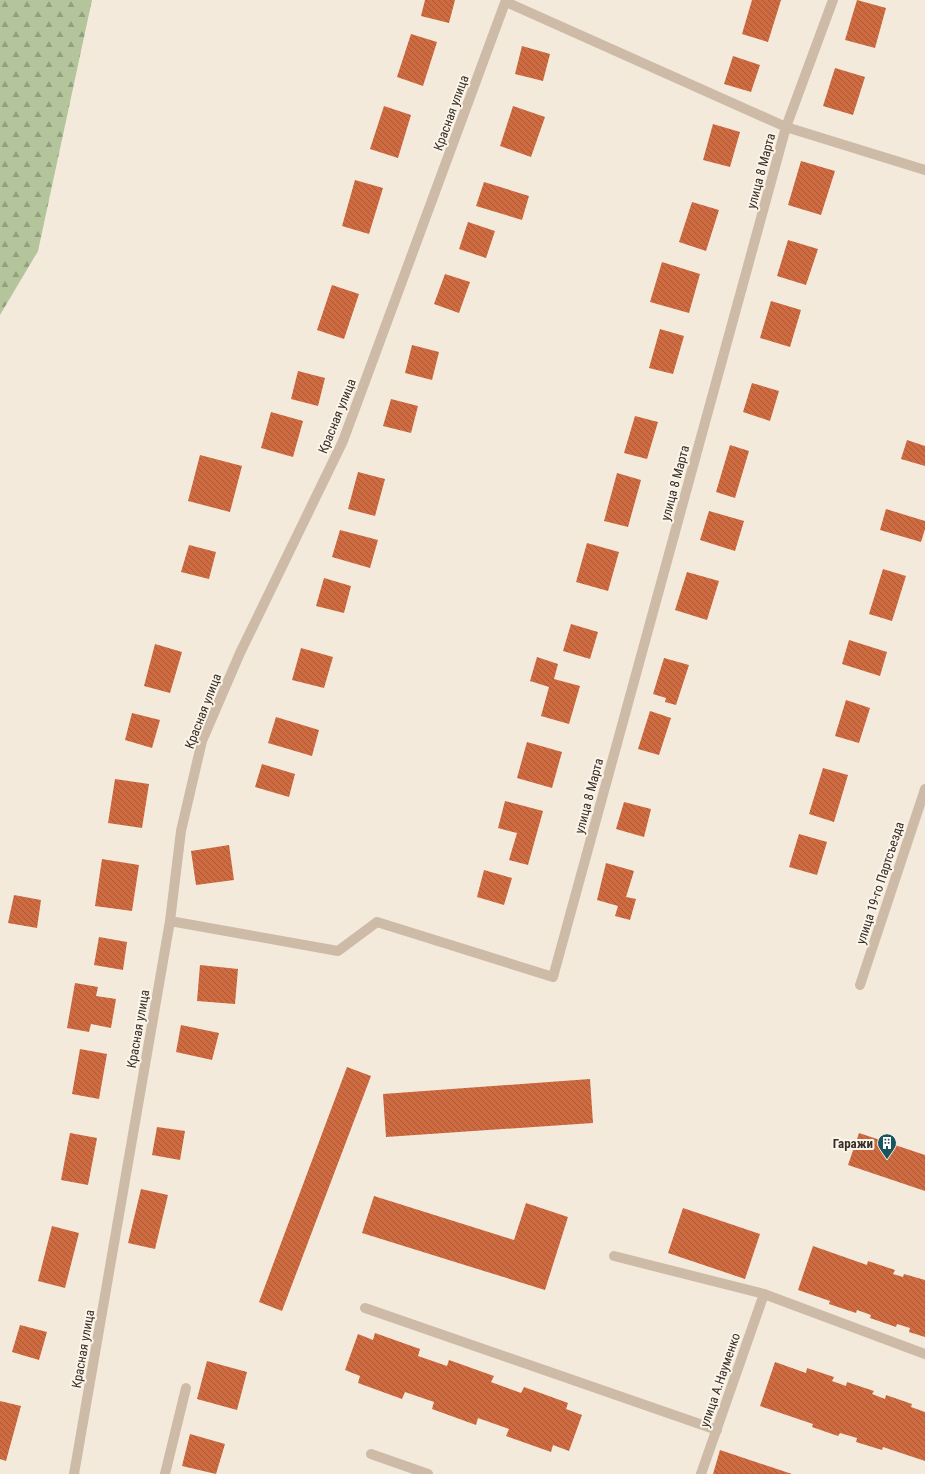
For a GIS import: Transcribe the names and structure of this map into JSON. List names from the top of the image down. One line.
{"streets":{"street":["Красная улица","улица 8 Марта","улица 19-го Партсъезда","улица А.Науменко"]},"crossings":[["Красная улица","улица 8 Марта"]],"places":{"building":["Гаражи"]}}
